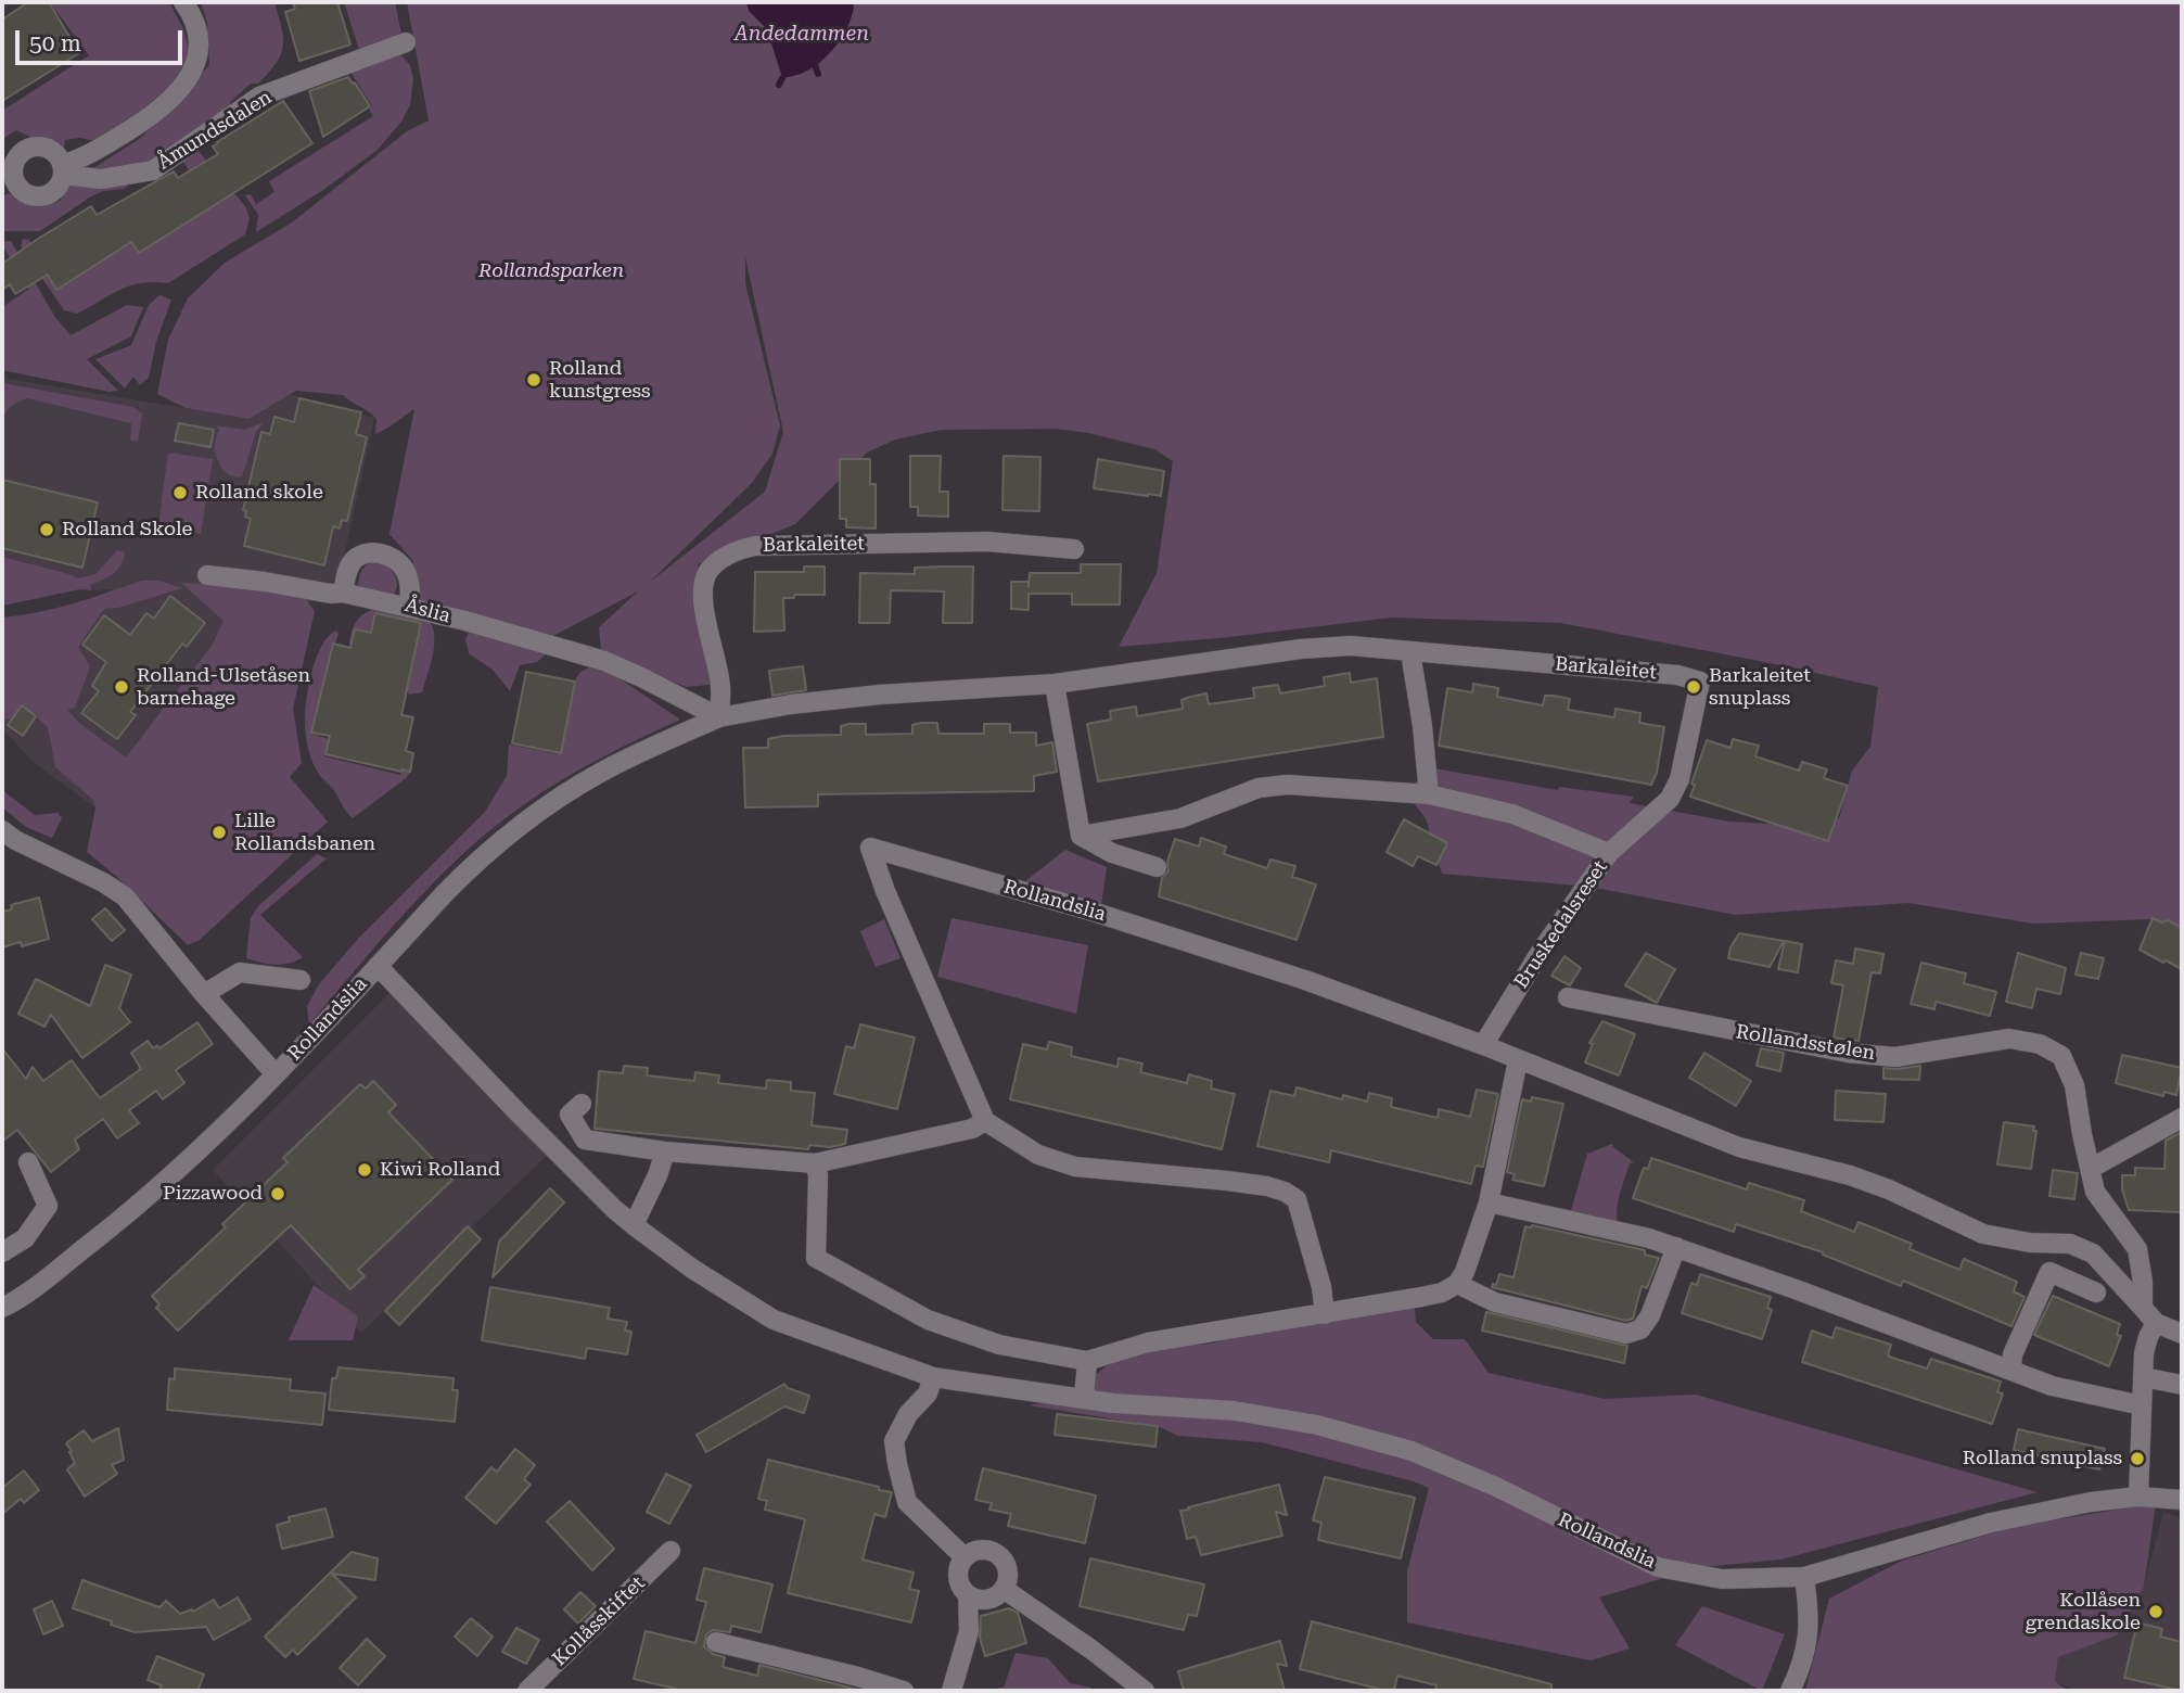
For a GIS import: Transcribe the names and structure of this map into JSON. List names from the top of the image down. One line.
{"streets":{"street":["Åmundsdalen","Barkaleitet","Åslia","Rollandslia","Bruskedalsreset","Rollandsstølen","Kollåsskiftet"]},"crossings":[["Barkaleitet","Åslia"],["Barkaleitet","Rollandslia"],["Barkaleitet","Bruskedalsreset"],["Rollandslia","Bruskedalsreset"],["Rollandslia","Rollandsstølen"]],"water":["Andedammen"],"parks":["Rollandsparken"],"places":["Rolland kunstgress","Rolland skole","Rolland Skole","Rolland-Ulsetåsen barnehage","Barkaleitet snuplass","Lille Rollandsbanen","Kiwi Rolland","Pizzawood","Rolland snuplass","Kollåsen grendaskole"],"scale_bar":"50 m"}
